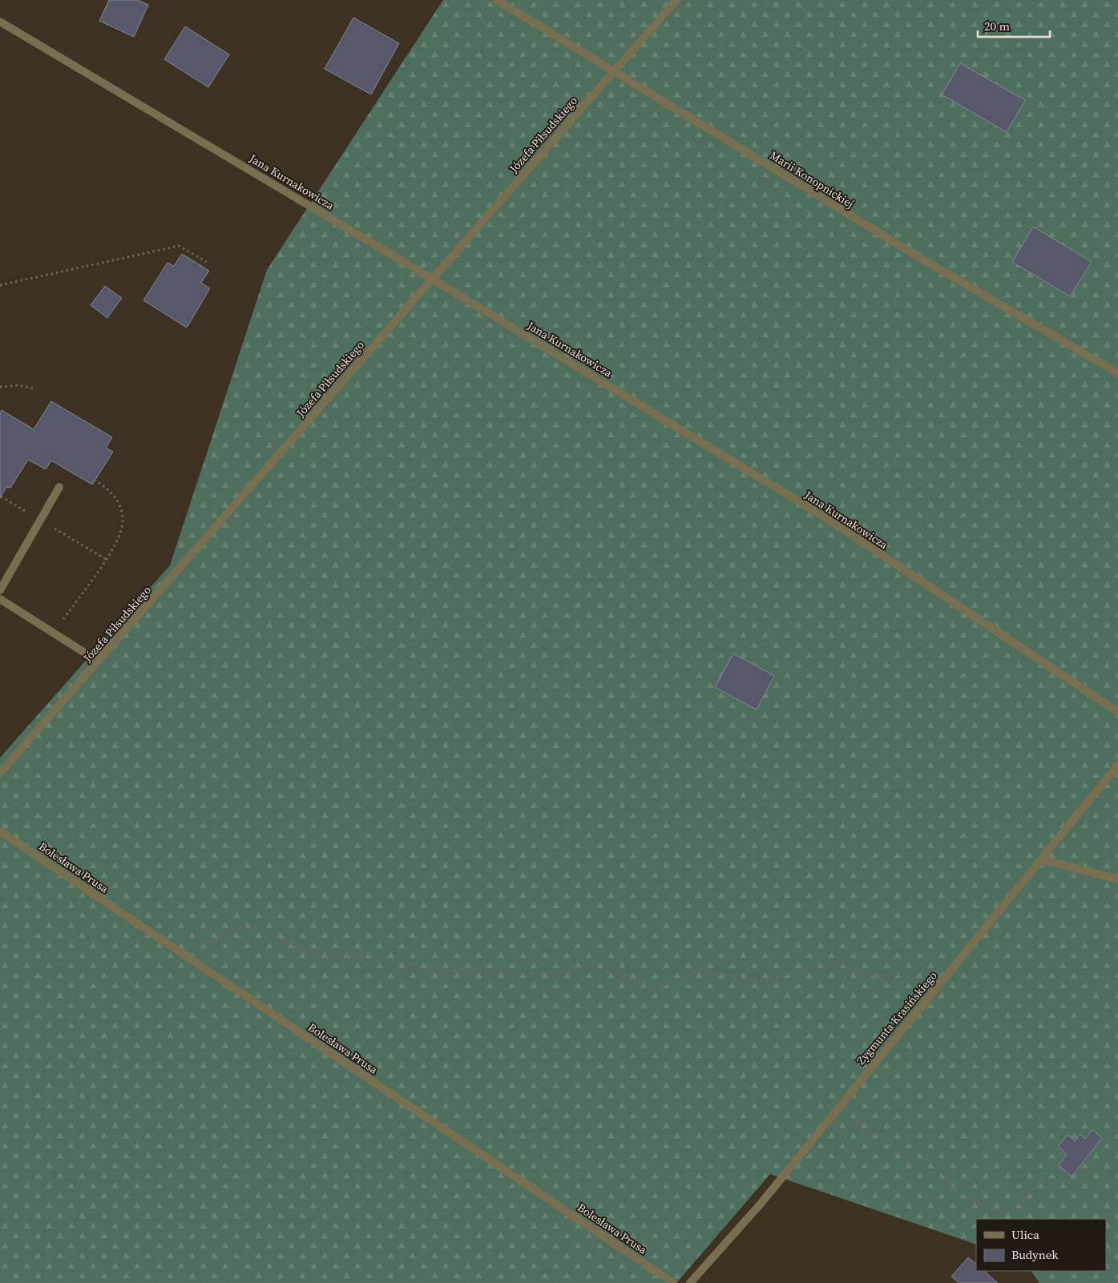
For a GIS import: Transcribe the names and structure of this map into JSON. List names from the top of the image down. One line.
{"streets":{"street":["Józefa Piłsudskiego","Marii Konopnickiej","Jana Kurnakowicza","Bolesława Prusa","Zygmunta Krasińskiego"]},"crossings":[["Józefa Piłsudskiego","Marii Konopnickiej"],["Józefa Piłsudskiego","Jana Kurnakowicza"]],"legend":["Ulica","Budynek"],"scale_bar":"20 m"}
